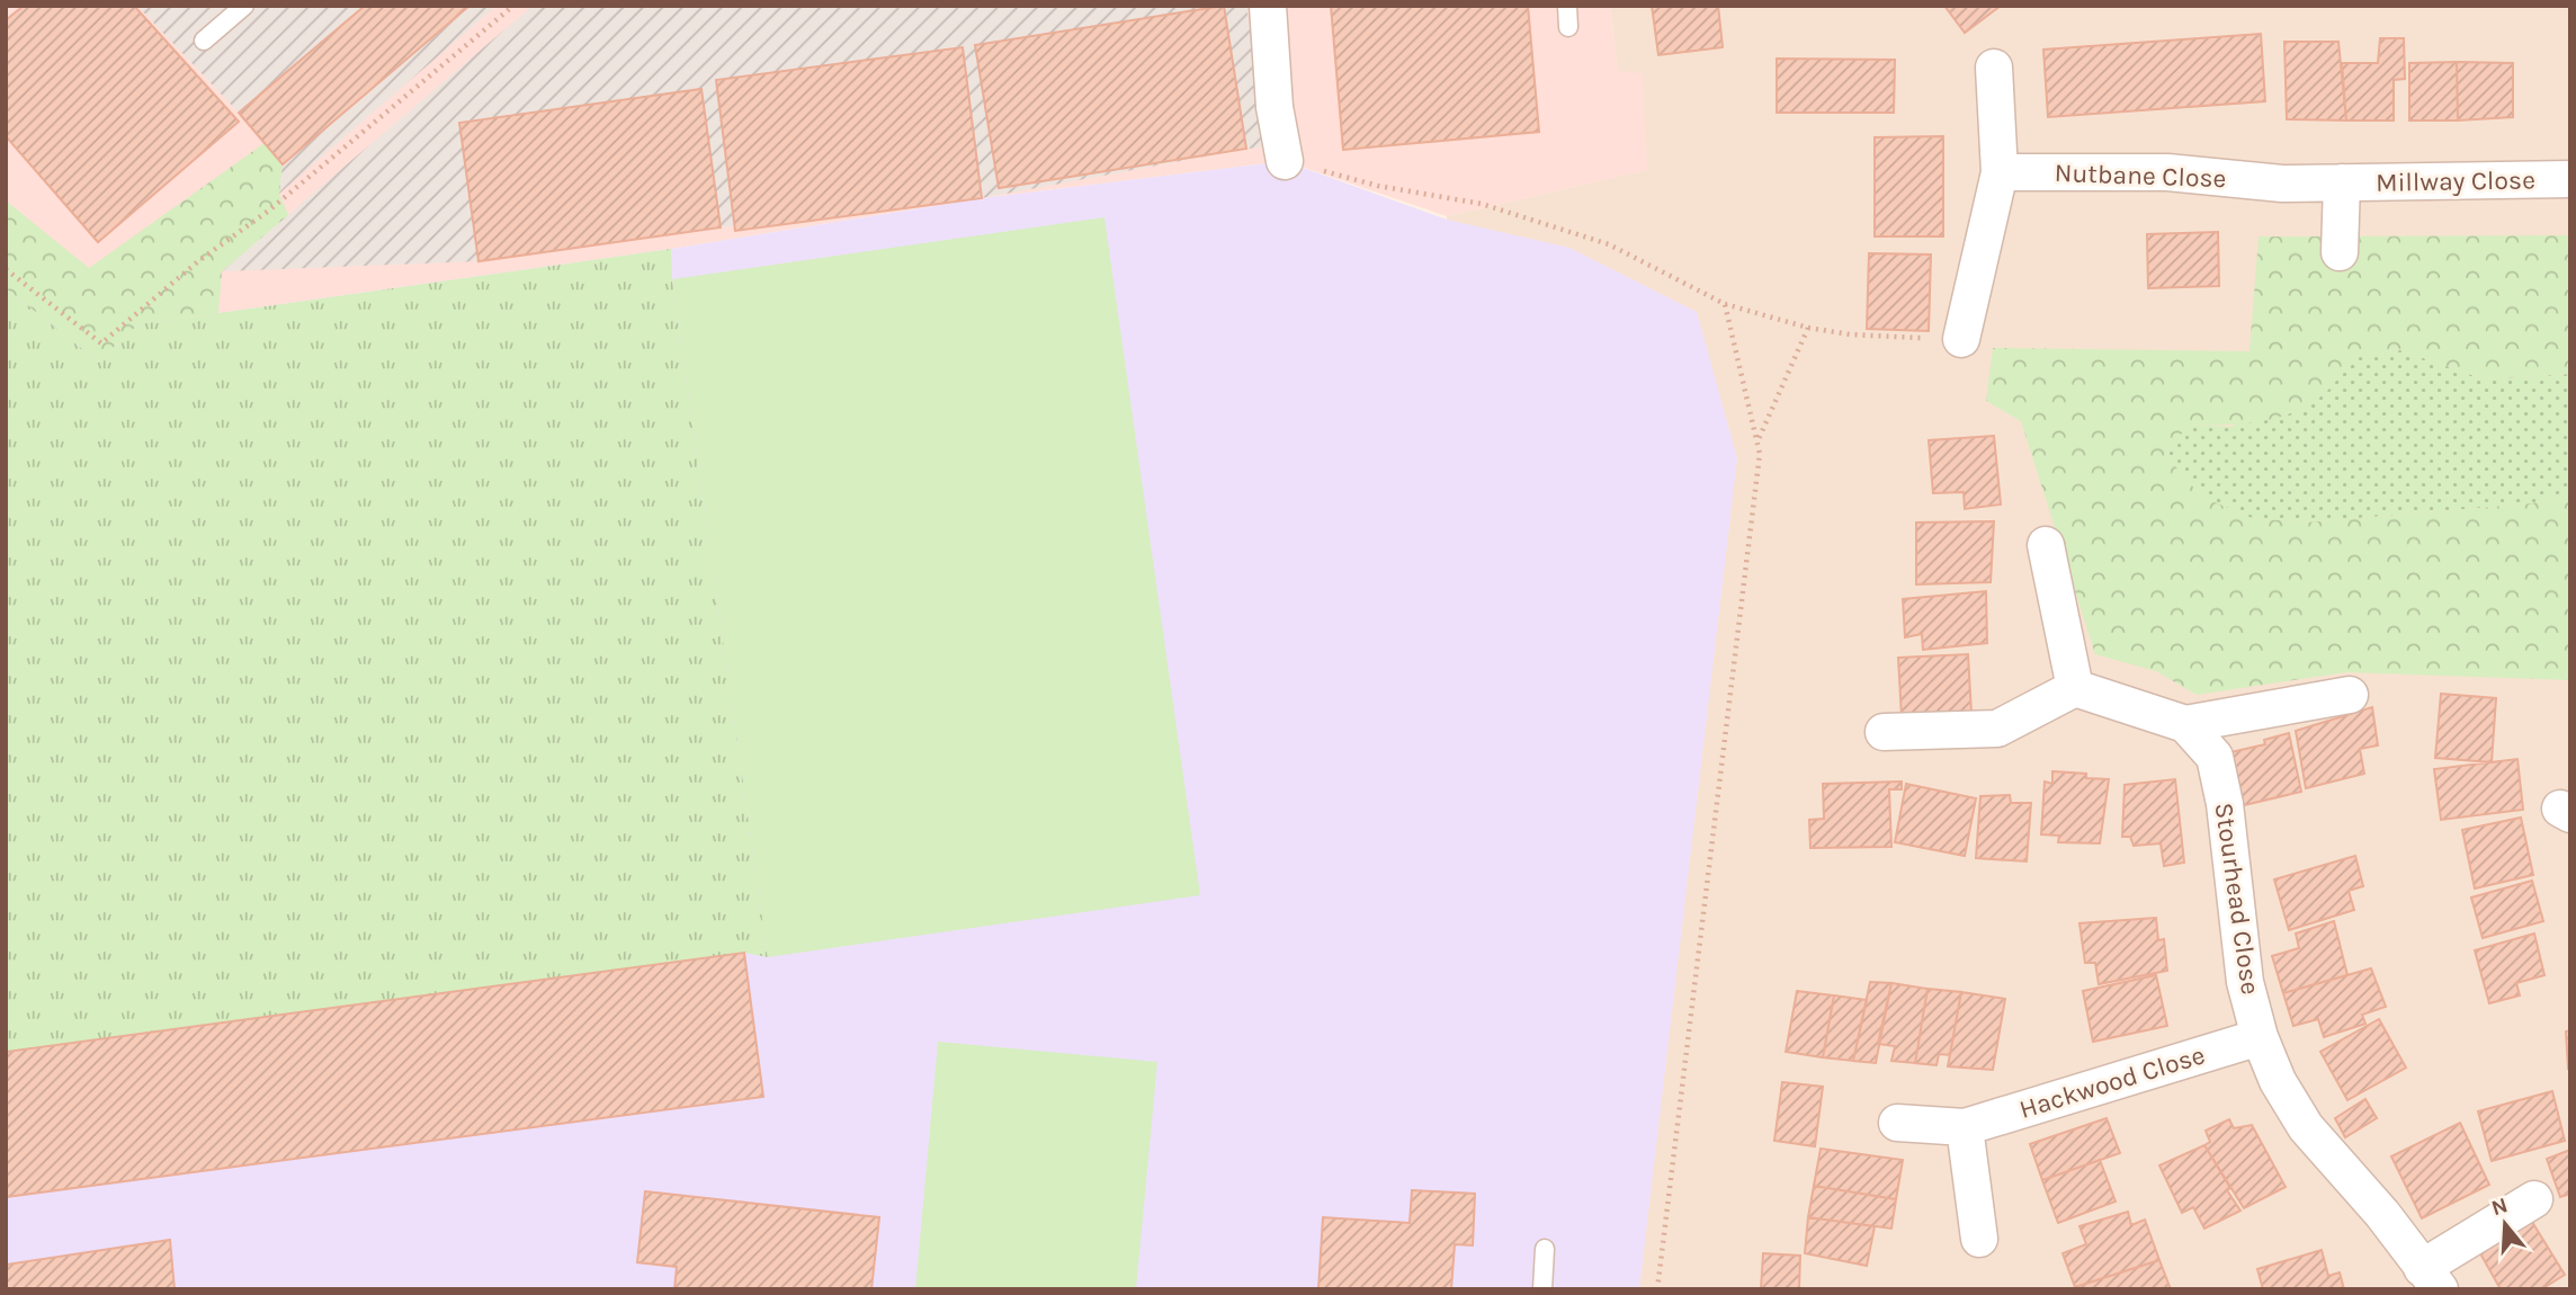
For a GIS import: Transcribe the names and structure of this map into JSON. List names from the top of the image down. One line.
{"streets":{"street":["Nutbane Close","Millway Close","Stourhead Close","Hackwood Close"]},"crossings":[["Nutbane Close","Millway Close"],["Stourhead Close","Hackwood Close"]],"north":"top"}
